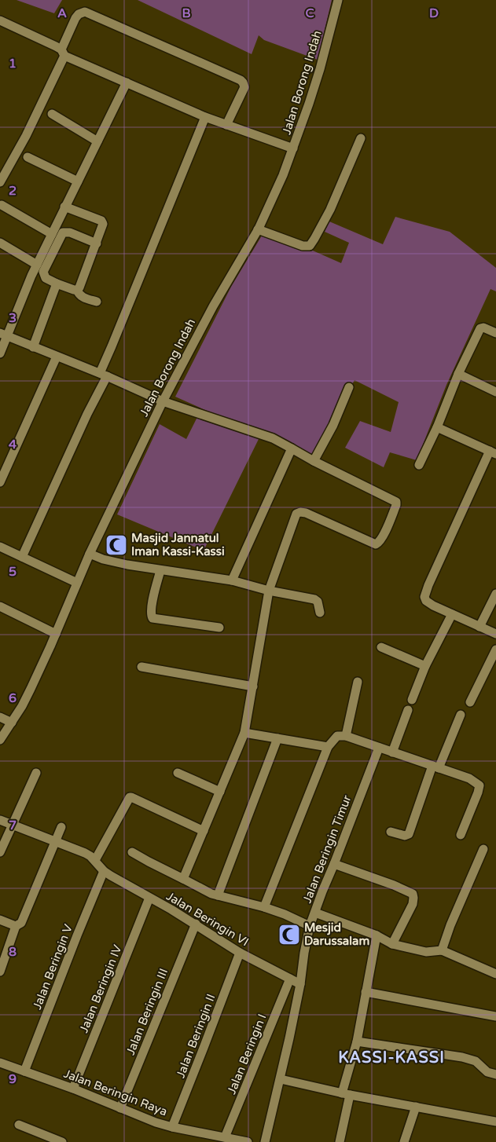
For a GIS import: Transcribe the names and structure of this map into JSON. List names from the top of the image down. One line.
{"streets":{"street":["Jalan Borong Indah","Jalan Beringin Timur","Jalan Beringin VI","Jalan Beringin V","Jalan Beringin IV","Jalan Beringin III","Jalan Beringin II","Jalan Beringin I","Jalan Beringin Raya"]},"crossings":[["Jalan Beringin Timur","Jalan Beringin VI"],["Jalan Beringin VI","Jalan Beringin V"],["Jalan Beringin VI","Jalan Beringin IV"],["Jalan Beringin VI","Jalan Beringin III"],["Jalan Beringin VI","Jalan Beringin II"],["Jalan Beringin VI","Jalan Beringin I"],["Jalan Beringin V","Jalan Beringin Raya"],["Jalan Beringin IV","Jalan Beringin Raya"],["Jalan Beringin III","Jalan Beringin Raya"],["Jalan Beringin II","Jalan Beringin Raya"],["Jalan Beringin I","Jalan Beringin Raya"]],"districts":["KASSI-KASSI"],"places":{"mosque":["Masjid Jannatul Iman Kassi-Kassi","Mesjid Darussalam"]},"grid":{"columns":["A","B","C","D"],"rows":["1","2","3","4","5","6","7","8","9"]}}
